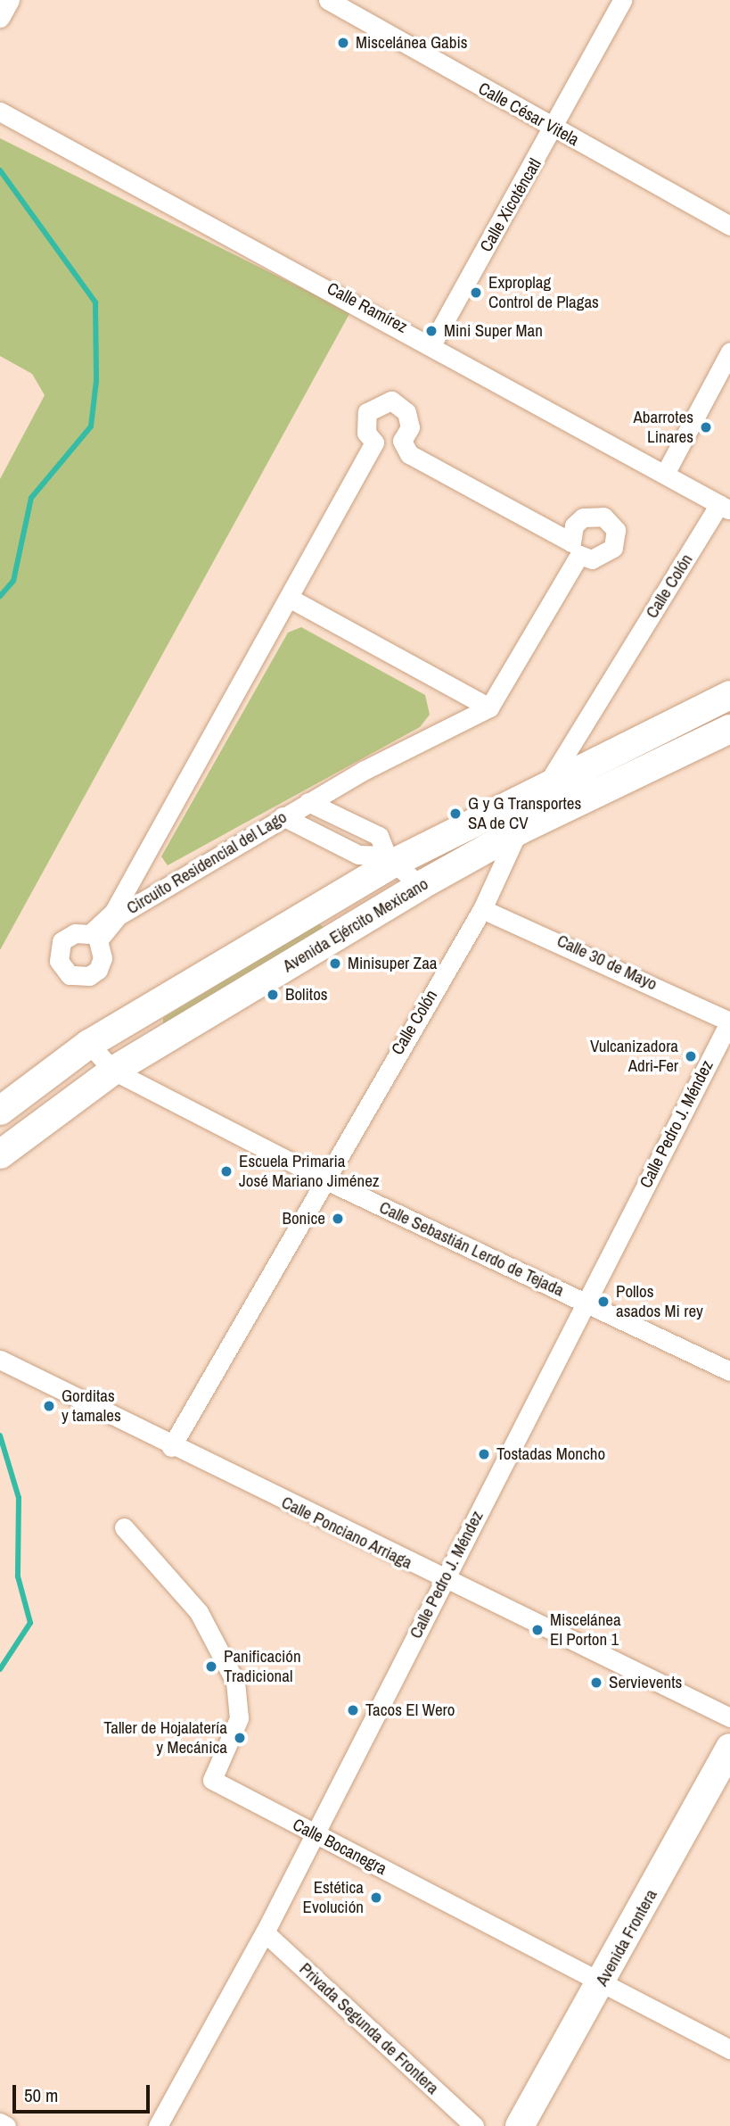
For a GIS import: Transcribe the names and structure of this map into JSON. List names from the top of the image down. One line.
{"streets":{"main road":["Avenida Ejército Mexicano","Avenida Frontera"],"street":["Calle César Vitela","Calle Xicoténcatl","Calle Ramírez","Calle Colón","Circuito Residencial del Lago","Calle 30 de Mayo","Calle Pedro J. Méndez","Calle Sebastián Lerdo de Tejada","Calle Ponciano Arriaga","Calle Bocanegra","Privada Segunda de Frontera"]},"crossings":[["Calle César Vitela","Calle Xicoténcatl"],["Calle Xicoténcatl","Calle Ramírez"],["Calle Ramírez","Calle Colón"],["Calle Colón","Avenida Ejército Mexicano"],["Calle Colón","Calle 30 de Mayo"],["Calle Colón","Calle Sebastián Lerdo de Tejada"],["Calle Colón","Calle Ponciano Arriaga"],["Avenida Ejército Mexicano","Calle Sebastián Lerdo de Tejada"],["Calle 30 de Mayo","Calle Pedro J. Méndez"],["Calle Pedro J. Méndez","Calle Sebastián Lerdo de Tejada"],["Calle Pedro J. Méndez","Calle Ponciano Arriaga"],["Calle Pedro J. Méndez","Calle Bocanegra"],["Calle Pedro J. Méndez","Privada Segunda de Frontera"],["Calle Bocanegra","Avenida Frontera"]],"places":["Miscelánea Gabis","Exproplag Control de Plagas","Mini Super Man","Abarrotes Linares","G y G Transportes SA de CV","Minisuper Zaa","Bolitos","Vulcanizadora Adri-Fer","Escuela Primaria José Mariano Jiménez","Bonice","Pollos asados Mi rey","Gorditas y tamales","Tostadas Moncho","Miscelánea El Porton 1","Panificación Tradicional","Servievents","Tacos El Wero","Taller de Hojalatería y Mecánica","Estética Evolución"],"scale_bar":"50 m"}
